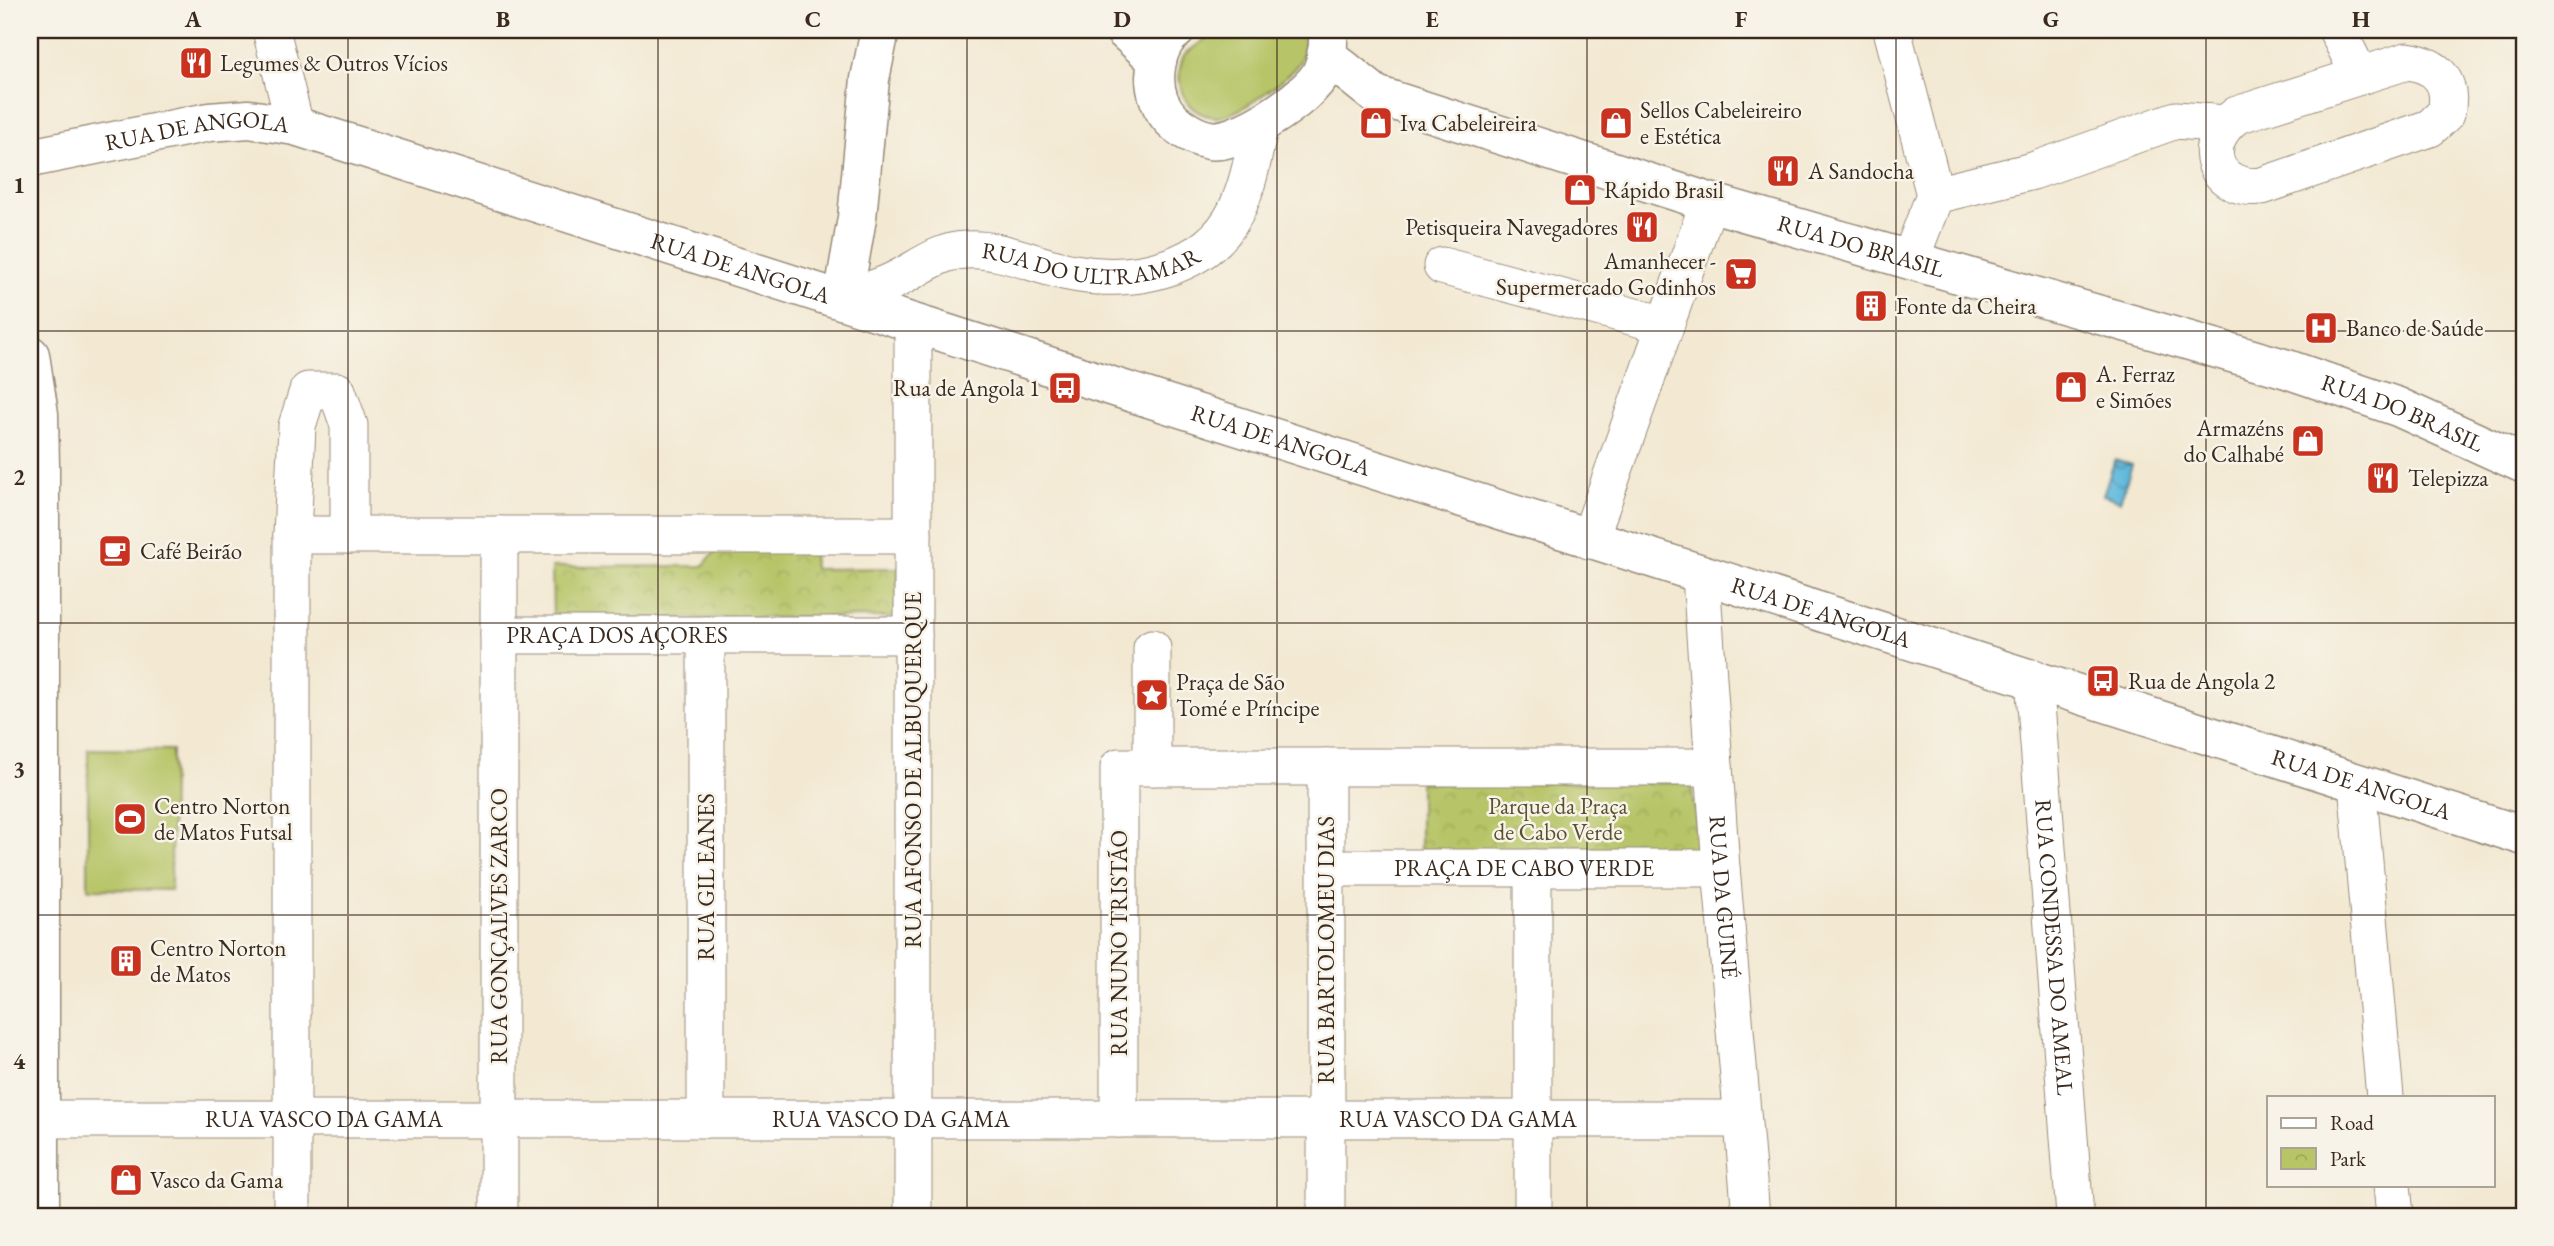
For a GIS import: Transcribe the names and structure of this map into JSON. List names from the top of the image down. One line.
{"streets":{"street":["RUA DE ANGOLA","RUA DO BRASIL","RUA DO ULTRAMAR","PRAÇA DOS AÇORES","RUA AFONSO DE ALBUQUERQUE","PRAÇA DE CABO VERDE","RUA GIL EANES","RUA DA GUINÉ","RUA GONÇALVES ZARCO","RUA NUNO TRISTÃO","RUA CONDESSA DO AMEAL","RUA BARTOLOMEU DIAS","RUA VASCO DA GAMA"]},"crossings":[["RUA DE ANGOLA","RUA DO ULTRAMAR"],["RUA DE ANGOLA","RUA AFONSO DE ALBUQUERQUE"],["RUA DE ANGOLA","RUA DA GUINÉ"],["RUA DE ANGOLA","RUA CONDESSA DO AMEAL"],["RUA DO BRASIL","RUA DO ULTRAMAR"],["PRAÇA DOS AÇORES","RUA AFONSO DE ALBUQUERQUE"],["PRAÇA DOS AÇORES","RUA GIL EANES"],["PRAÇA DOS AÇORES","RUA GONÇALVES ZARCO"],["RUA AFONSO DE ALBUQUERQUE","RUA VASCO DA GAMA"],["PRAÇA DE CABO VERDE","RUA DA GUINÉ"],["PRAÇA DE CABO VERDE","RUA BARTOLOMEU DIAS"],["RUA GIL EANES","RUA VASCO DA GAMA"],["RUA DA GUINÉ","RUA VASCO DA GAMA"],["RUA GONÇALVES ZARCO","RUA VASCO DA GAMA"],["RUA NUNO TRISTÃO","RUA VASCO DA GAMA"],["RUA BARTOLOMEU DIAS","RUA VASCO DA GAMA"]],"parks":["Parque da Praça de Cabo Verde"],"places":{"restaurant":["Legumes & Outros Vícios","A Sandocha","Petisqueira Navegadores","Telepizza"],"shop":["Iva Cabeleireira","Sellos Cabeleireiro e Estética","Rápido Brasil","A. Ferraz e Simões","Armazéns do Calhabé","Vasco da Gama"],"supermarket":["Amanhecer - Supermercado Godinhos"],"building":["Fonte da Cheira","Centro Norton de Matos"],"hospital":["Banco de Saúde"],"bus stop":["Rua de Angola 1","Rua de Angola 2"],"cafe":["Café Beirão"],"place":["Praça de São Tomé e Príncipe"],"sports":["Centro Norton de Matos Futsal"]},"legend":["Road","Park"],"grid":{"columns":["A","B","C","D","E","F","G","H"],"rows":["1","2","3","4"]}}
